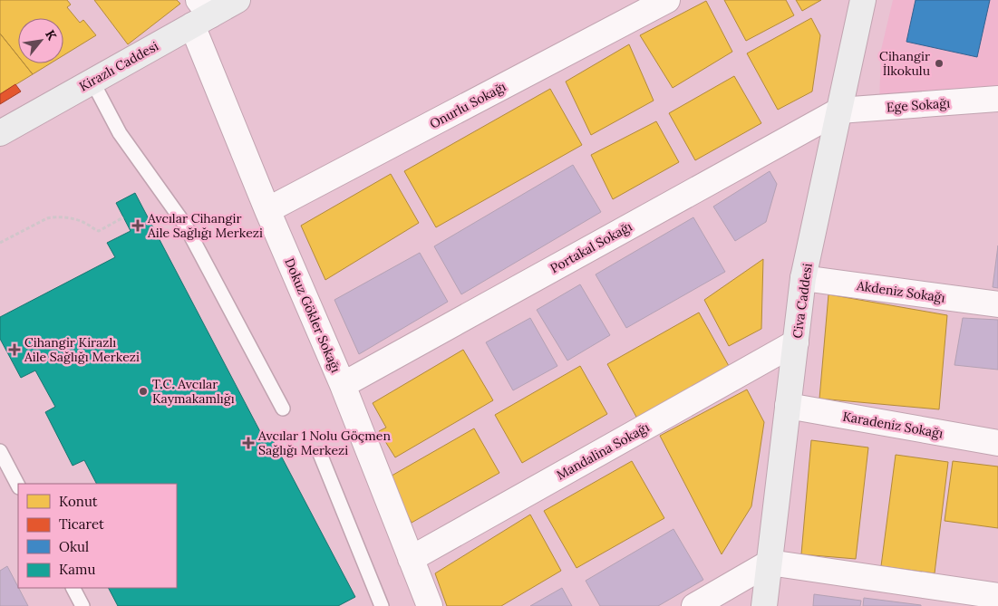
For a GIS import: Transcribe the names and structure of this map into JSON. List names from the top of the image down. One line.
{"streets":{"street":["Kirazlı Caddesi","Onurlu Sokağı","Ege Sokağı","Portakal Sokağı","Akdeniz Sokağı","Civa Caddesi","Dokuz Gökler Sokağı","Karadeniz Sokağı","Mandalina Sokağı"]},"crossings":[["Kirazlı Caddesi","Dokuz Gökler Sokağı"],["Onurlu Sokağı","Dokuz Gökler Sokağı"],["Ege Sokağı","Portakal Sokağı"],["Ege Sokağı","Civa Caddesi"],["Portakal Sokağı","Civa Caddesi"],["Portakal Sokağı","Dokuz Gökler Sokağı"],["Akdeniz Sokağı","Civa Caddesi"],["Civa Caddesi","Karadeniz Sokağı"],["Civa Caddesi","Mandalina Sokağı"],["Dokuz Gökler Sokağı","Mandalina Sokağı"]],"places":{"other":["Cihangir İlkokulu","T.C. Avcılar Kaymakamlığı"],"health":["Avcılar Cihangir Aile Sağlığı Merkezi","Cihangir Kirazlı Aile Sağlığı Merkezi","Avcılar 1 Nolu Göçmen Sağlığı Merkezi"]},"legend":["Konut","Ticaret","Okul","Kamu"],"north":"top right"}
